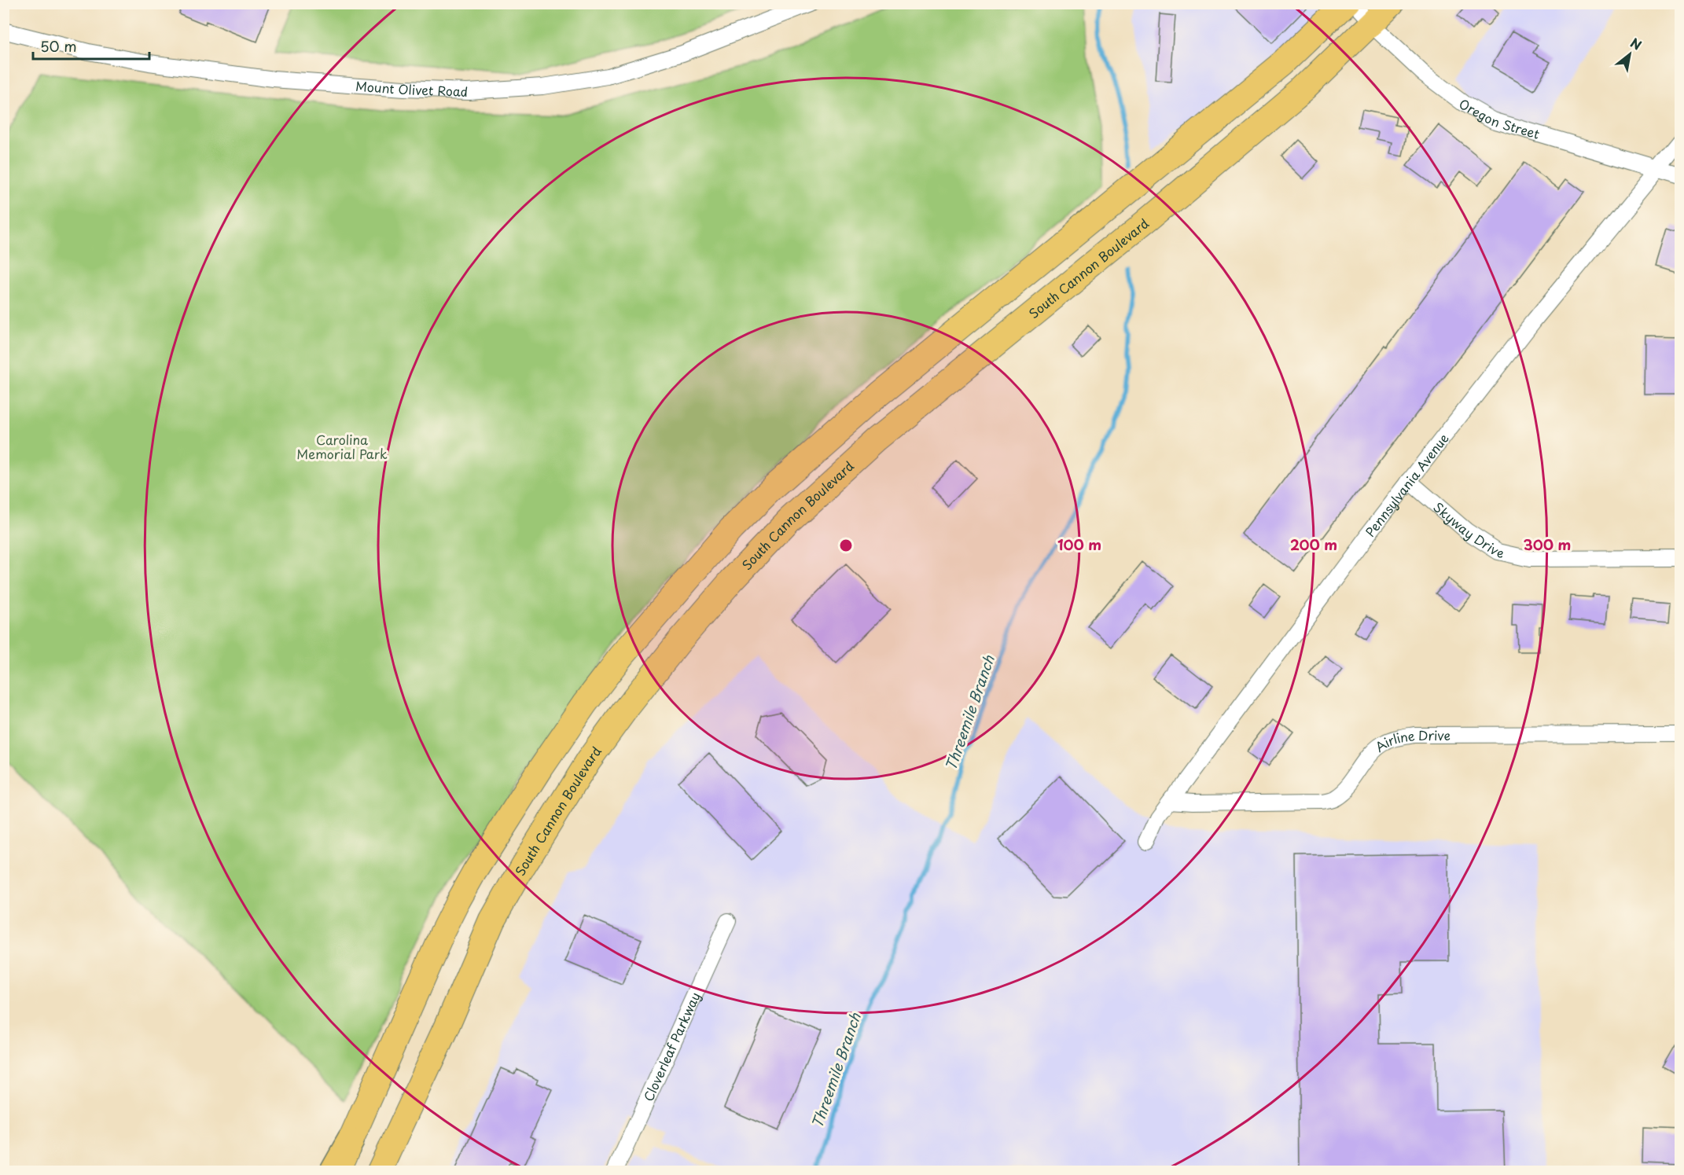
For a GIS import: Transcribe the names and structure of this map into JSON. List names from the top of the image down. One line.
{"streets":{"main road":["South Cannon Boulevard"],"street":["Mount Olivet Road","Oregon Street","Pennsylvania Avenue","Skyway Drive","Airline Drive","Cloverleaf Parkway"]},"crossings":[["Oregon Street","South Cannon Boulevard"],["Oregon Street","Pennsylvania Avenue"],["Pennsylvania Avenue","Skyway Drive"],["Pennsylvania Avenue","Airline Drive"]],"water":["Threemile Branch"],"parks":["Carolina Memorial Park"],"scale_bar":"50 m","north":"top right","rings":["100 m","200 m","300 m"]}
